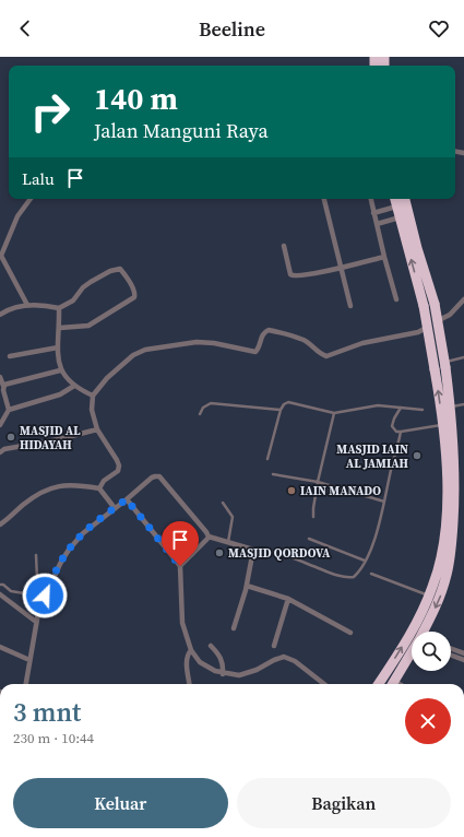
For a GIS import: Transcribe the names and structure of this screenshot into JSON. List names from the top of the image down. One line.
{"places":["MASJID AL HIDAYAH","MASJID IAIN AL JAMIAH","IAIN MANADO","MASJID QORDOVA"],"page":{"header":"Beeline","turn":["140 m","Jalan Manguni Raya"],"then":"Lalu","heading":["3 mnt","230 m · 10:44"],"buttons":["Keluar","Bagikan"]}}
